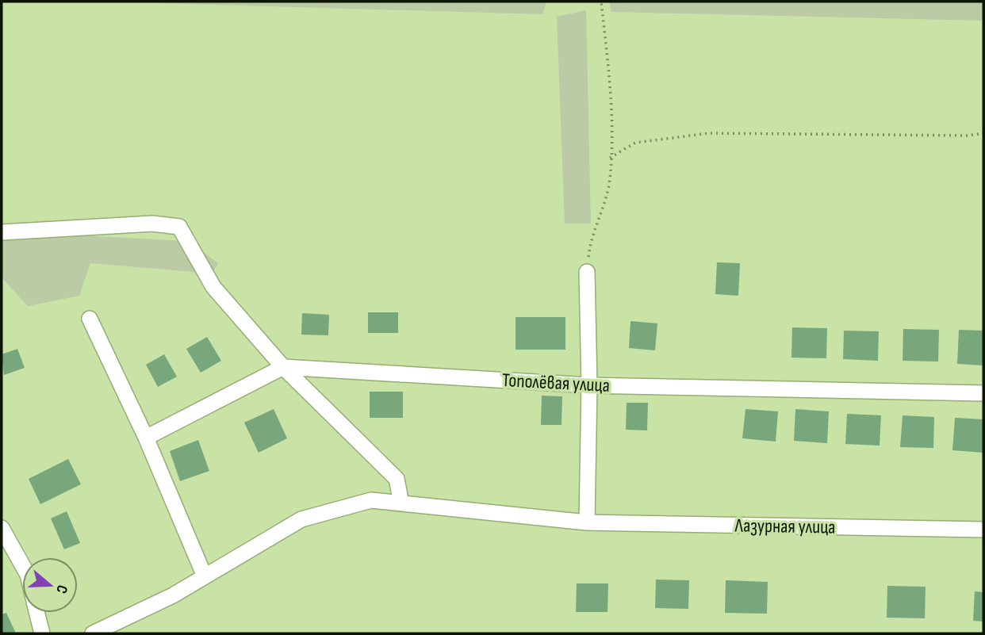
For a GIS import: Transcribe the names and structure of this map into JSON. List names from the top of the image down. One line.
{"streets":{"street":["Тополёвая улица","Лазурная улица"]},"north":"right"}
